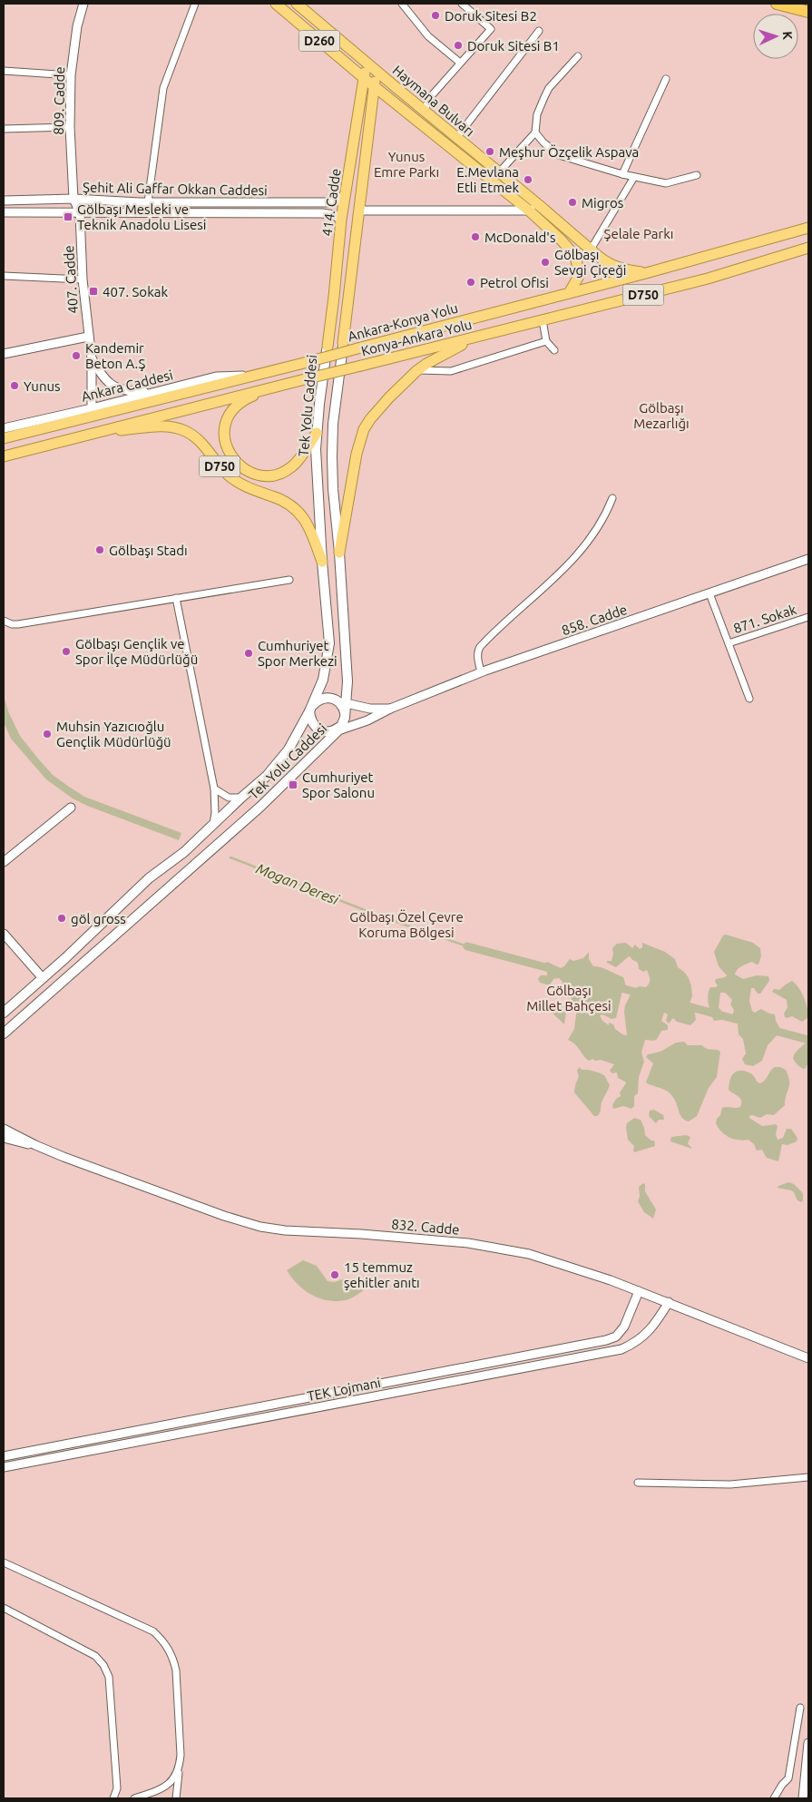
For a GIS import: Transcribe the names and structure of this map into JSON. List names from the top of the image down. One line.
{"streets":{"highway":["D260","Haymana Bulvarı","414. Cadde","D750","Ankara-Konya Yolu","Konya-Ankara Yolu"],"main road":["Tek Yolu Caddesi"],"street":["809. Cadde","Şehit Ali Gaffar Okkan Caddesi","407. Cadde","Ankara Caddesi","871. Sokak","858. Cadde","832. Cadde","TEK Lojmani"]},"crossings":[["809. Cadde","Şehit Ali Gaffar Okkan Caddesi"],["809. Cadde","407. Cadde"],["Haymana Bulvarı","414. Cadde"],["Haymana Bulvarı","Ankara-Konya Yolu"],["Şehit Ali Gaffar Okkan Caddesi","414. Cadde"],["Şehit Ali Gaffar Okkan Caddesi","407. Cadde"],["414. Cadde","Tek Yolu Caddesi"],["D750","Konya-Ankara Yolu"],["D750","Tek Yolu Caddesi"],["Ankara-Konya Yolu","Ankara Caddesi"],["Tek Yolu Caddesi","858. Cadde"],["832. Cadde","TEK Lojmani"]],"water":["Mogan Deresi"],"parks":["Yunus Emre Parkı","Şelale Parkı","Gölbaşı Mezarlığı","Gölbaşı Özel Çevre Koruma Bölgesi","Gölbaşı Millet Bahçesi"],"places":{"other":["Doruk Sitesi B2","Doruk Sitesi B1","Meşhur Özçelik Aspava","E.Mevlana Etli Etmek","Migros","McDonald's","Gölbaşı Sevgi Çiçeği","Petrol Ofisi","Kandemir Beton A.Ş","Yunus","Gölbaşı Stadı","Gölbaşı Gençlik ve Spor İlçe Müdürlüğü","Cumhuriyet Spor Merkezi","Muhsin Yazıcıoğlu Gençlik Müdürlüğü","göl gross","15 temmuz şehitler anıtı"],"transit":["Gölbaşı Mesleki ve Teknik Anadolu Lisesi","407. Sokak","Cumhuriyet Spor Salonu"]},"north":"right"}
